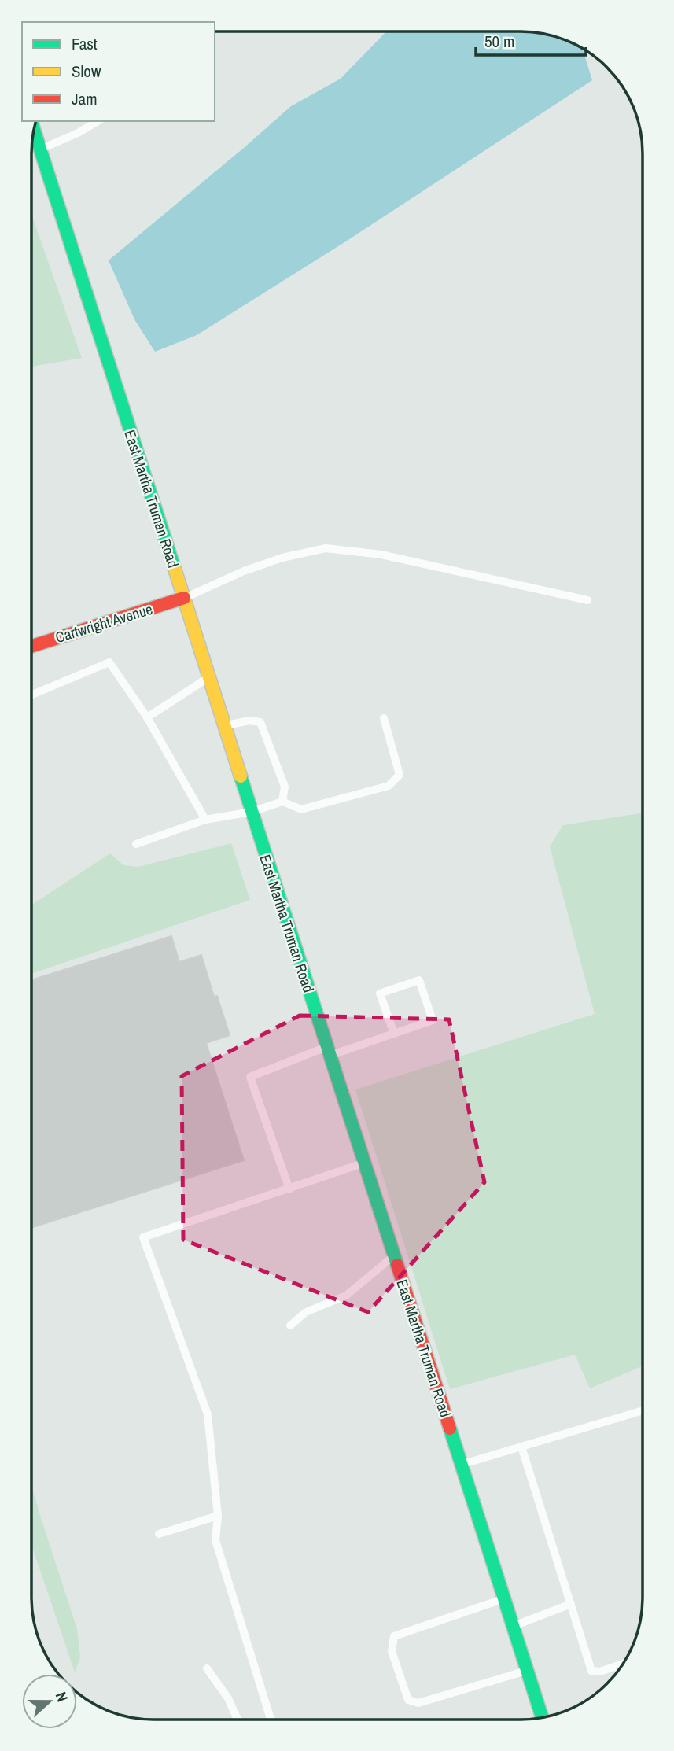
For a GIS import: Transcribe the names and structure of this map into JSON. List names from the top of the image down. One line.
{"streets":{"main road":["East Martha Truman Road","Cartwright Avenue"]},"crossings":[["East Martha Truman Road","Cartwright Avenue"]],"legend":["Fast","Slow","Jam"],"scale_bar":"50 m","north":"right"}
